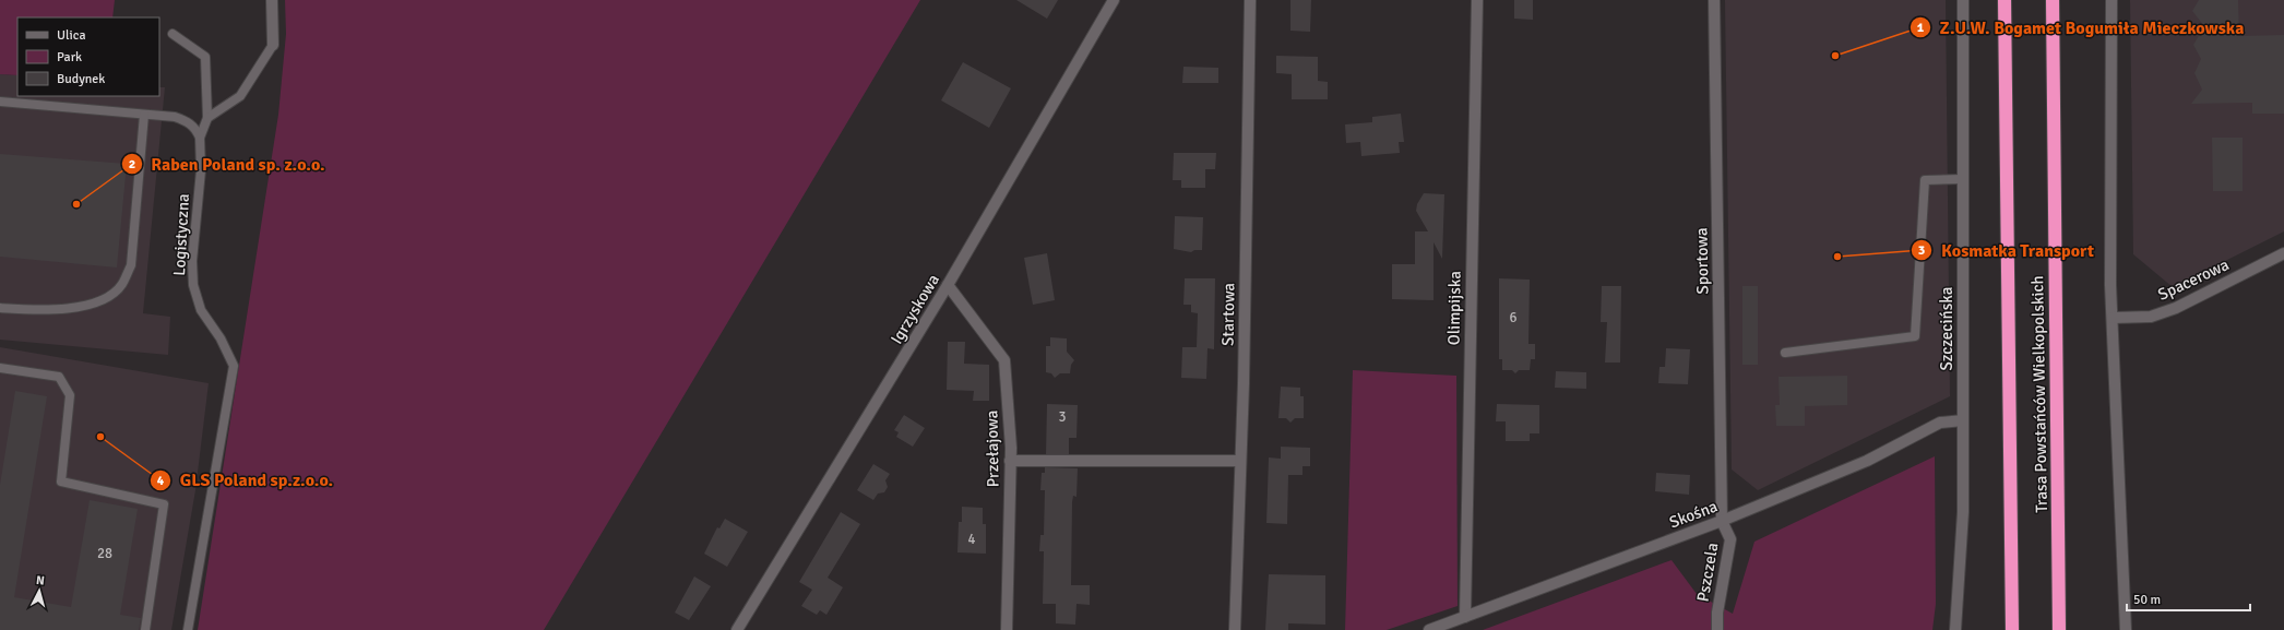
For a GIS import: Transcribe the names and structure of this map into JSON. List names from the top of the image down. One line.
{"streets":{"highway":["Trasa Powstańców Wielkopolskich"],"street":["Sportowa","Spacerowa","Olimpijska","Igrzyskowa","Startowa","Szczecińska","Przełajowa","Skośna","Pszczela"],"lane":["Logistyczna"]},"crossings":[["Sportowa","Skośna"],["Sportowa","Pszczela"],["Olimpijska","Skośna"],["Igrzyskowa","Przełajowa"],["Szczecińska","Skośna"],["Skośna","Pszczela"]],"places":["Z.U.W. Bogamet Bogumiła Mieczkowska","Raben Poland sp. z.o.o.","Kosmatka Transport","GLS Poland sp.z.o.o."],"house_numbers":["6","3","4","28"],"legend":["Ulica","Park","Budynek"],"scale_bar":"50 m","north":"top"}
